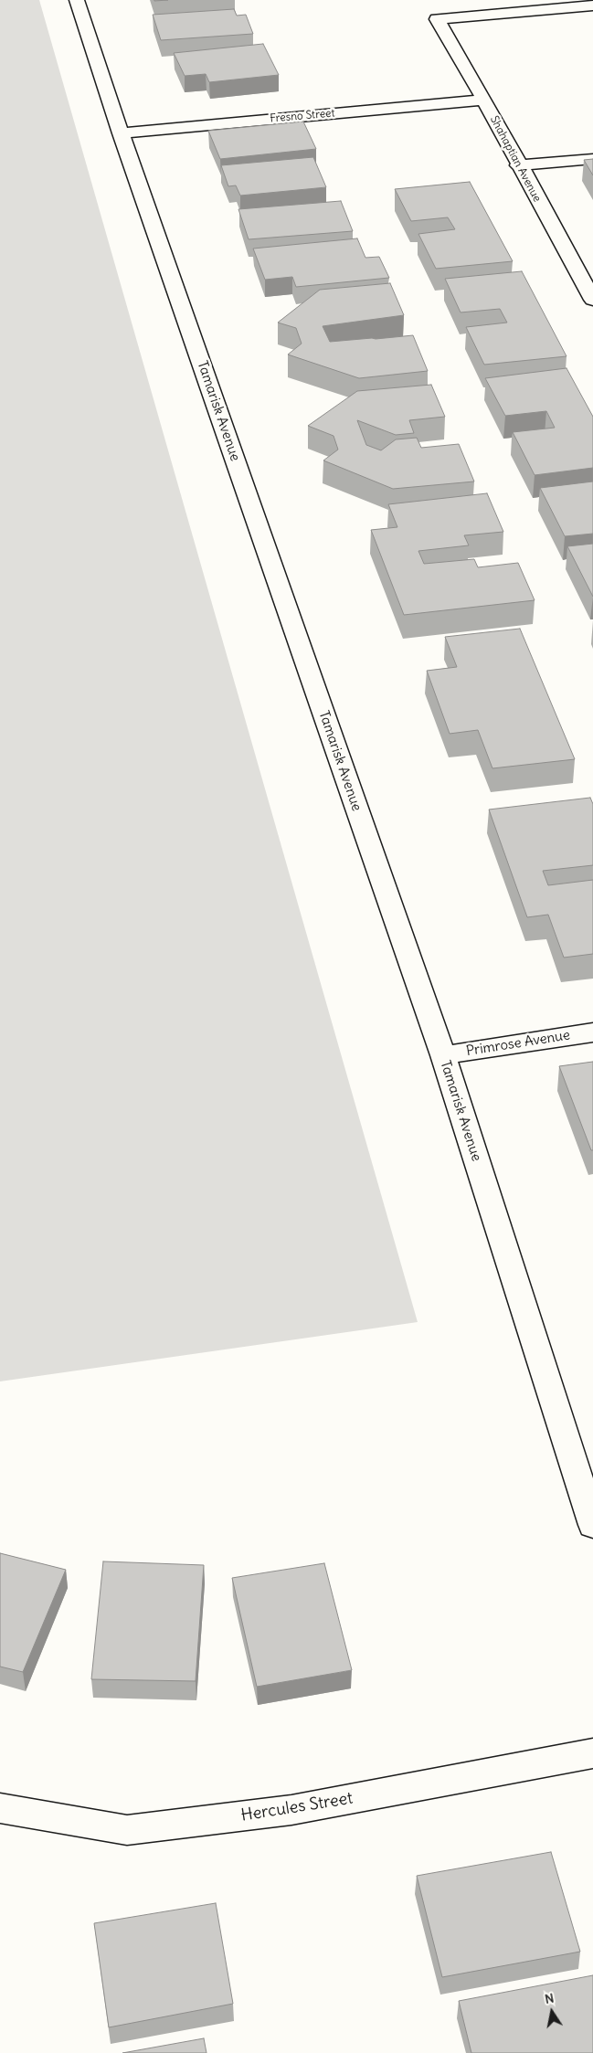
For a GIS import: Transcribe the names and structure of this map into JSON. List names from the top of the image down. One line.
{"streets":{"street":["Fresno Street","Shahaptian Avenue","Tamarisk Avenue","Primrose Avenue","Hercules Street"]},"crossings":[["Fresno Street","Shahaptian Avenue"],["Fresno Street","Tamarisk Avenue"],["Tamarisk Avenue","Primrose Avenue"]],"north":"top"}
